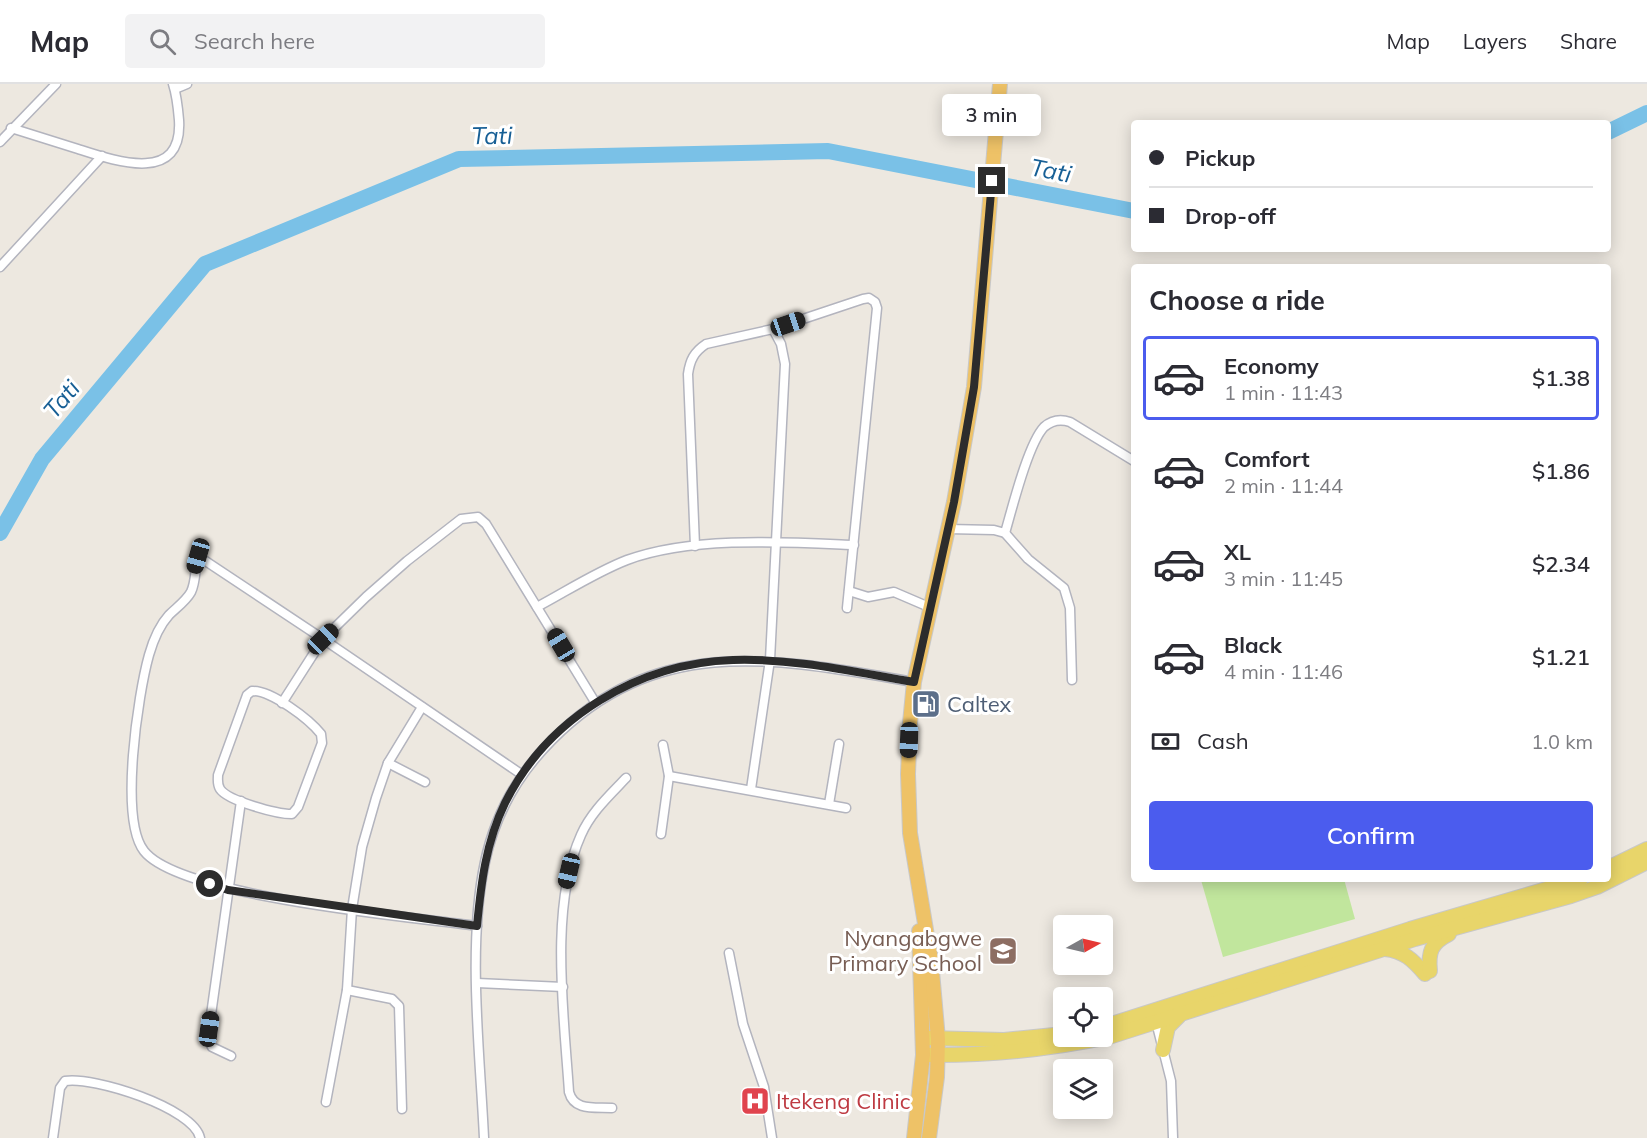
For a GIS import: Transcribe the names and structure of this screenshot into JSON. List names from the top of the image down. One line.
{"water":["Tati"],"places":{"fuel station":["Caltex"],"school or university":["Nyangabgwe Primary School"],"hospital":["Itekeng Clinic"]},"north":"right","page":{"header":"Map","search":"Search here","nav":["Map","Layers","Share"],"bubble":"3 min","banner":["Pickup","Drop-off"],"heading":"Choose a ride","list":[{"name":"Economy","note":"1 min · 11:43","value":"$1.38"},{"name":"Comfort","note":"2 min · 11:44","value":"$1.86"},{"name":"XL","note":"3 min · 11:45","value":"$2.34"},{"name":"Black","note":"4 min · 11:46","value":"$1.21"}],"pay":["Cash","1.0 km"],"buttons":"Confirm"}}
